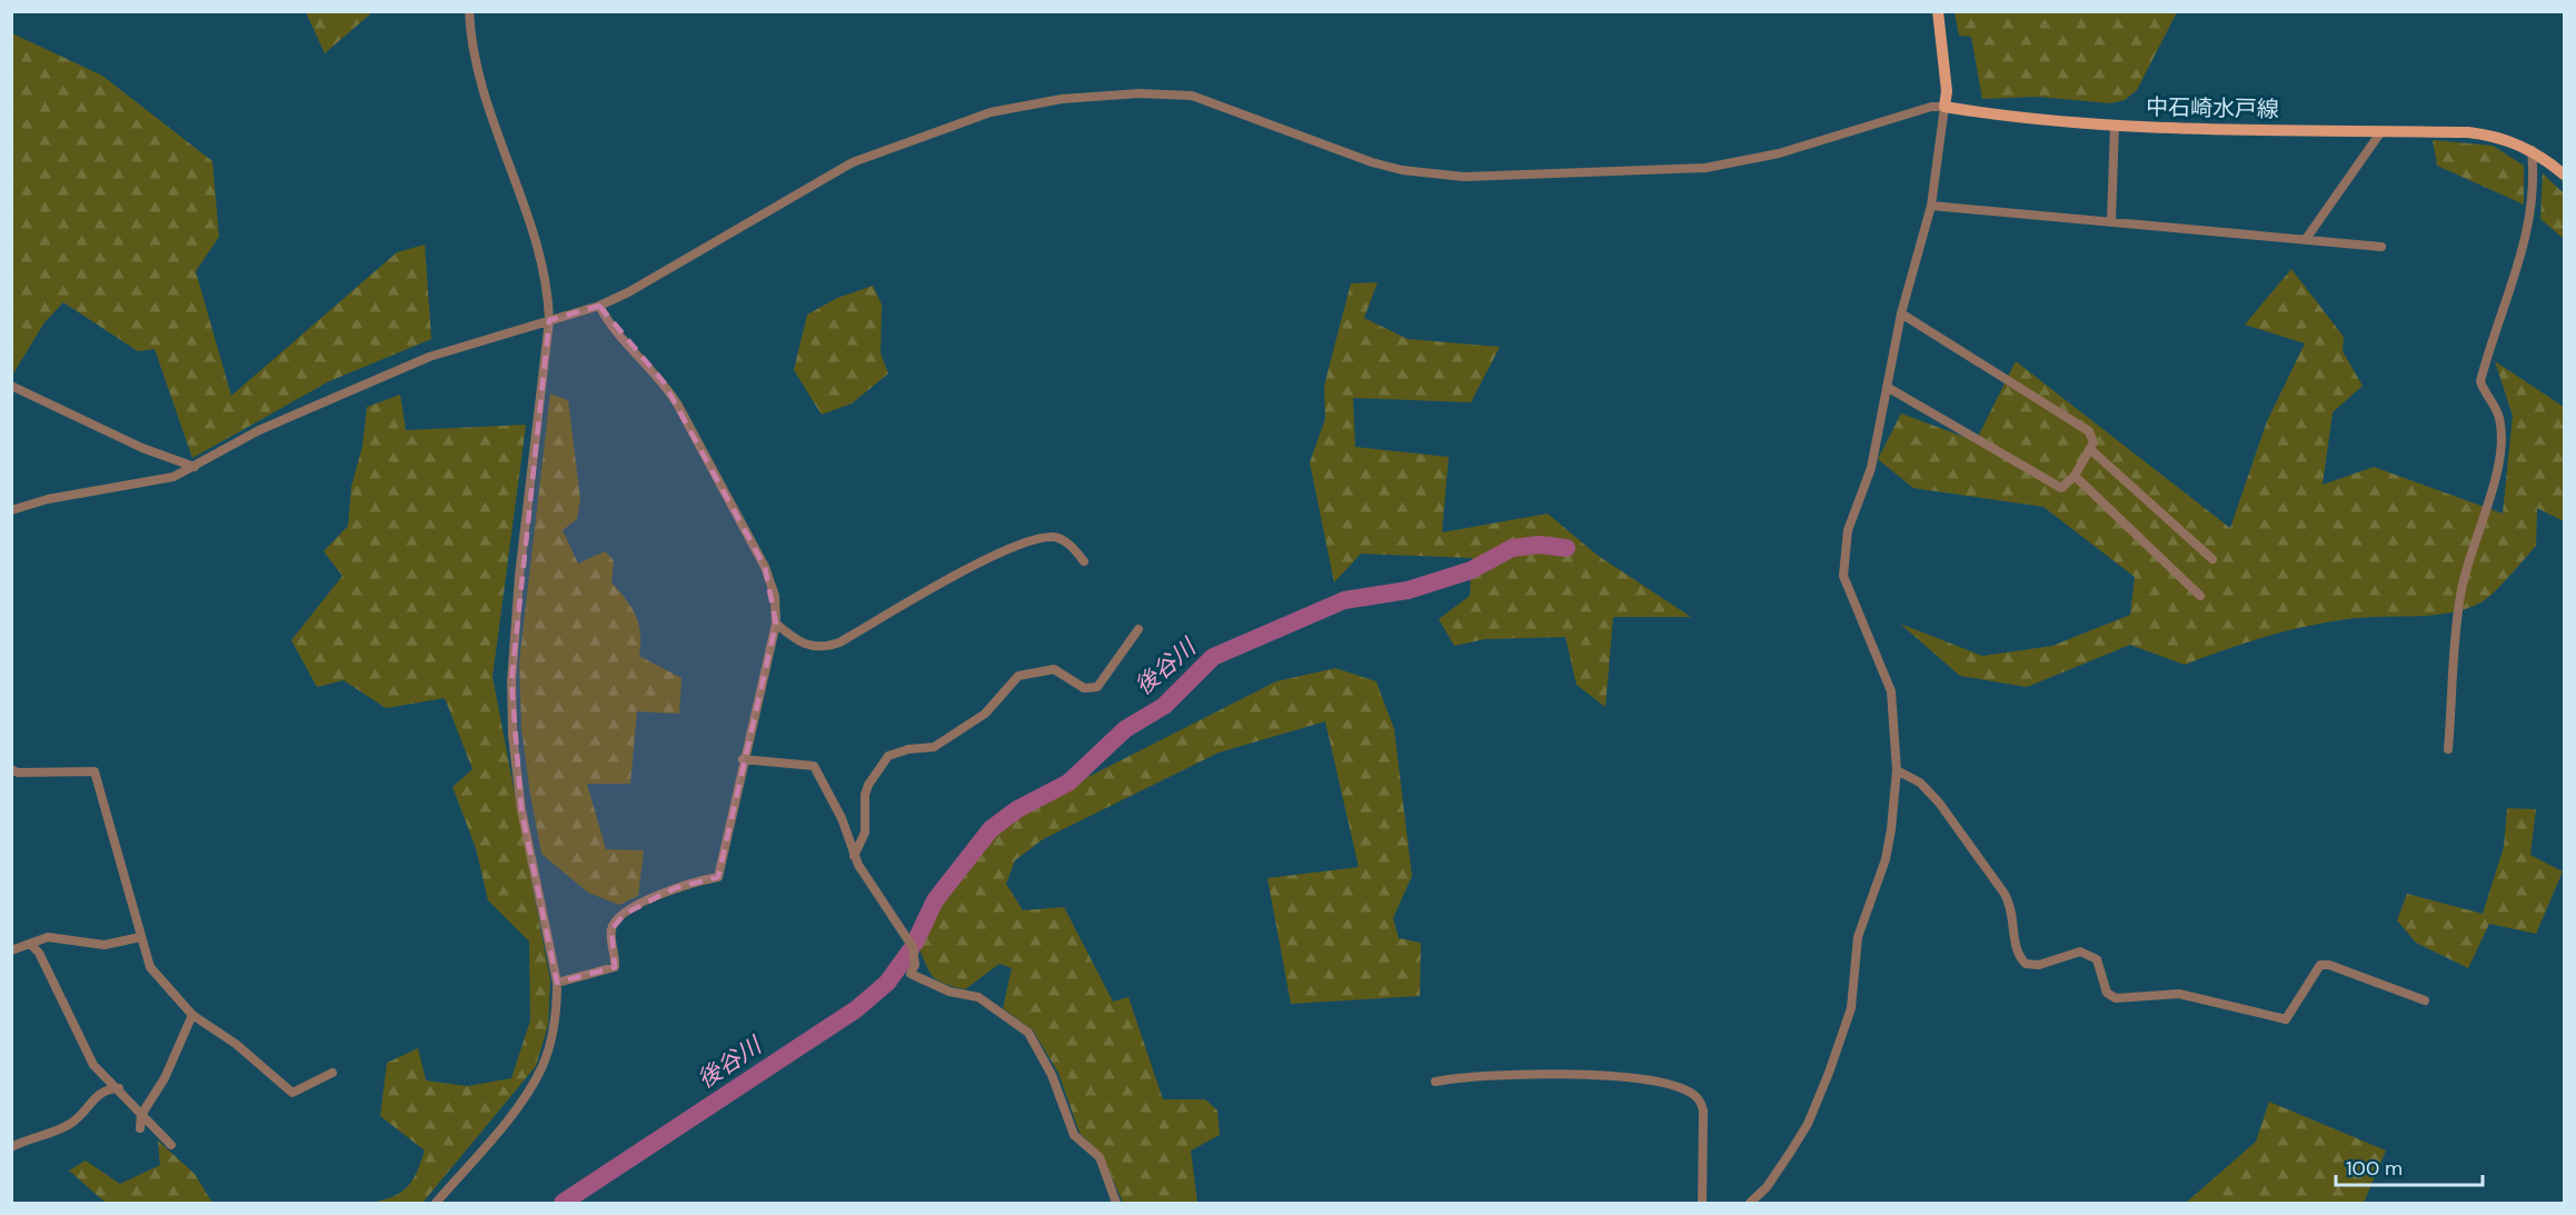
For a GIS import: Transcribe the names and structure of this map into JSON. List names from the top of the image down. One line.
{"streets":{"main road":["中石崎水戸線"]},"water":["後谷川"],"scale_bar":"100 m"}
